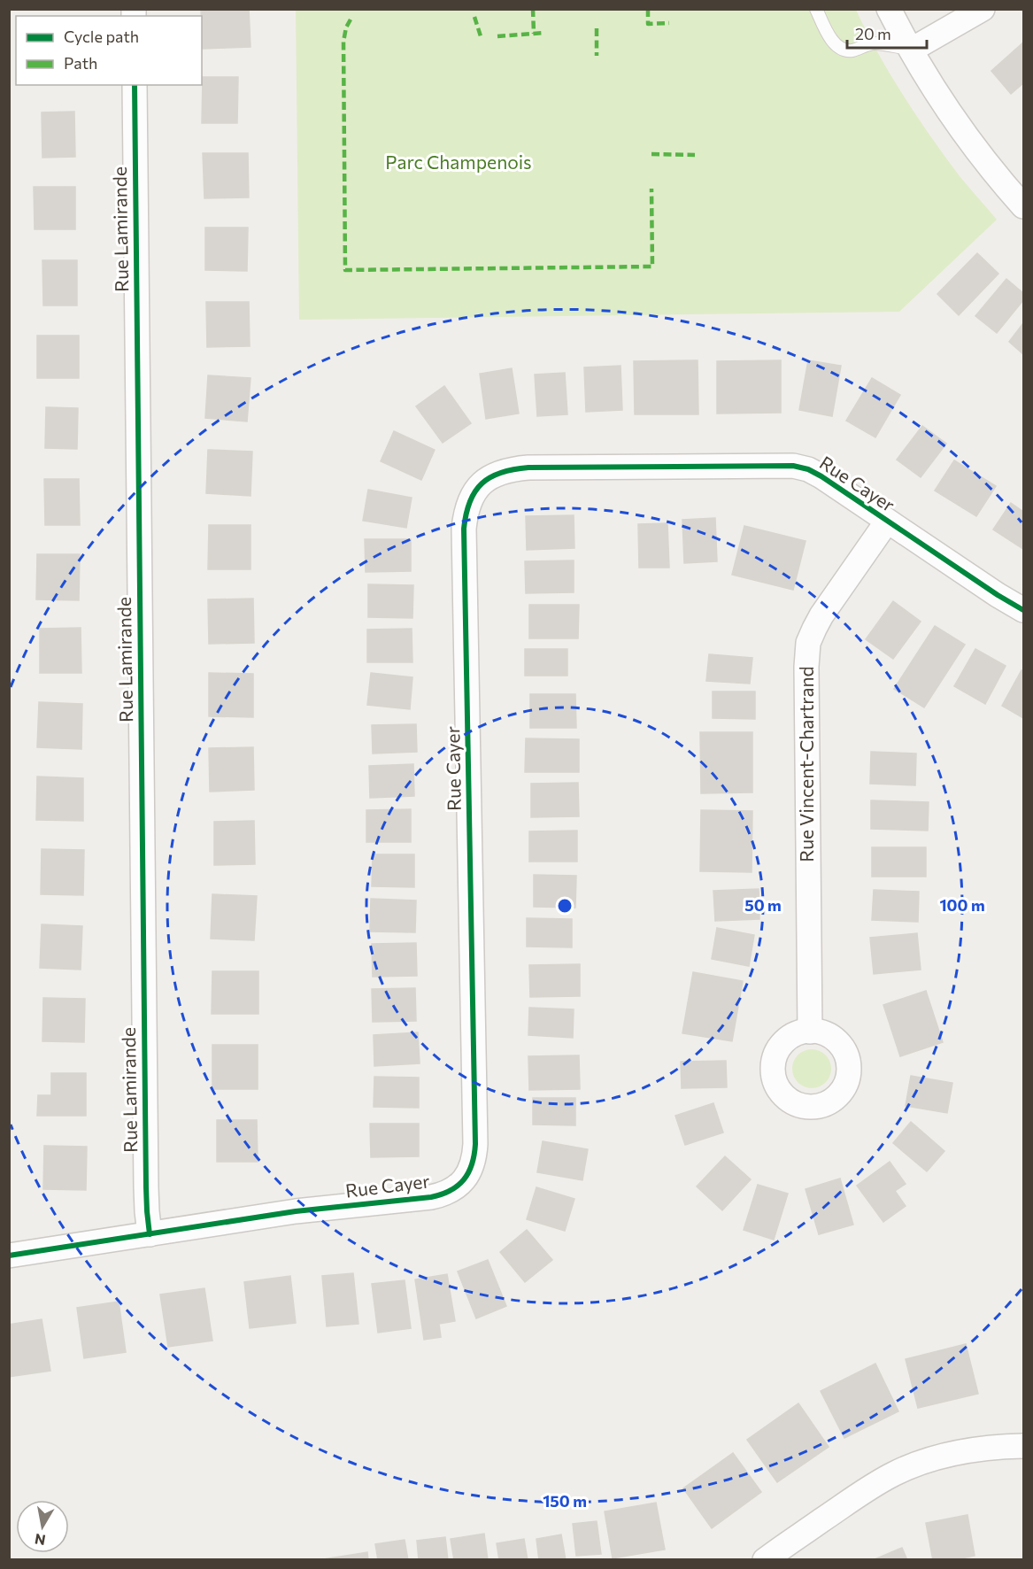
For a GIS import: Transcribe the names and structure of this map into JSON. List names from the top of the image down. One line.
{"streets":{"street":["Rue Lamirande","Rue Cayer","Rue Vincent-Chartrand"]},"crossings":[["Rue Lamirande","Rue Cayer"],["Rue Cayer","Rue Vincent-Chartrand"]],"parks":["Parc Champenois"],"legend":["Cycle path","Path"],"scale_bar":"20 m","north":"bottom","rings":["50 m","100 m","150 m"]}
